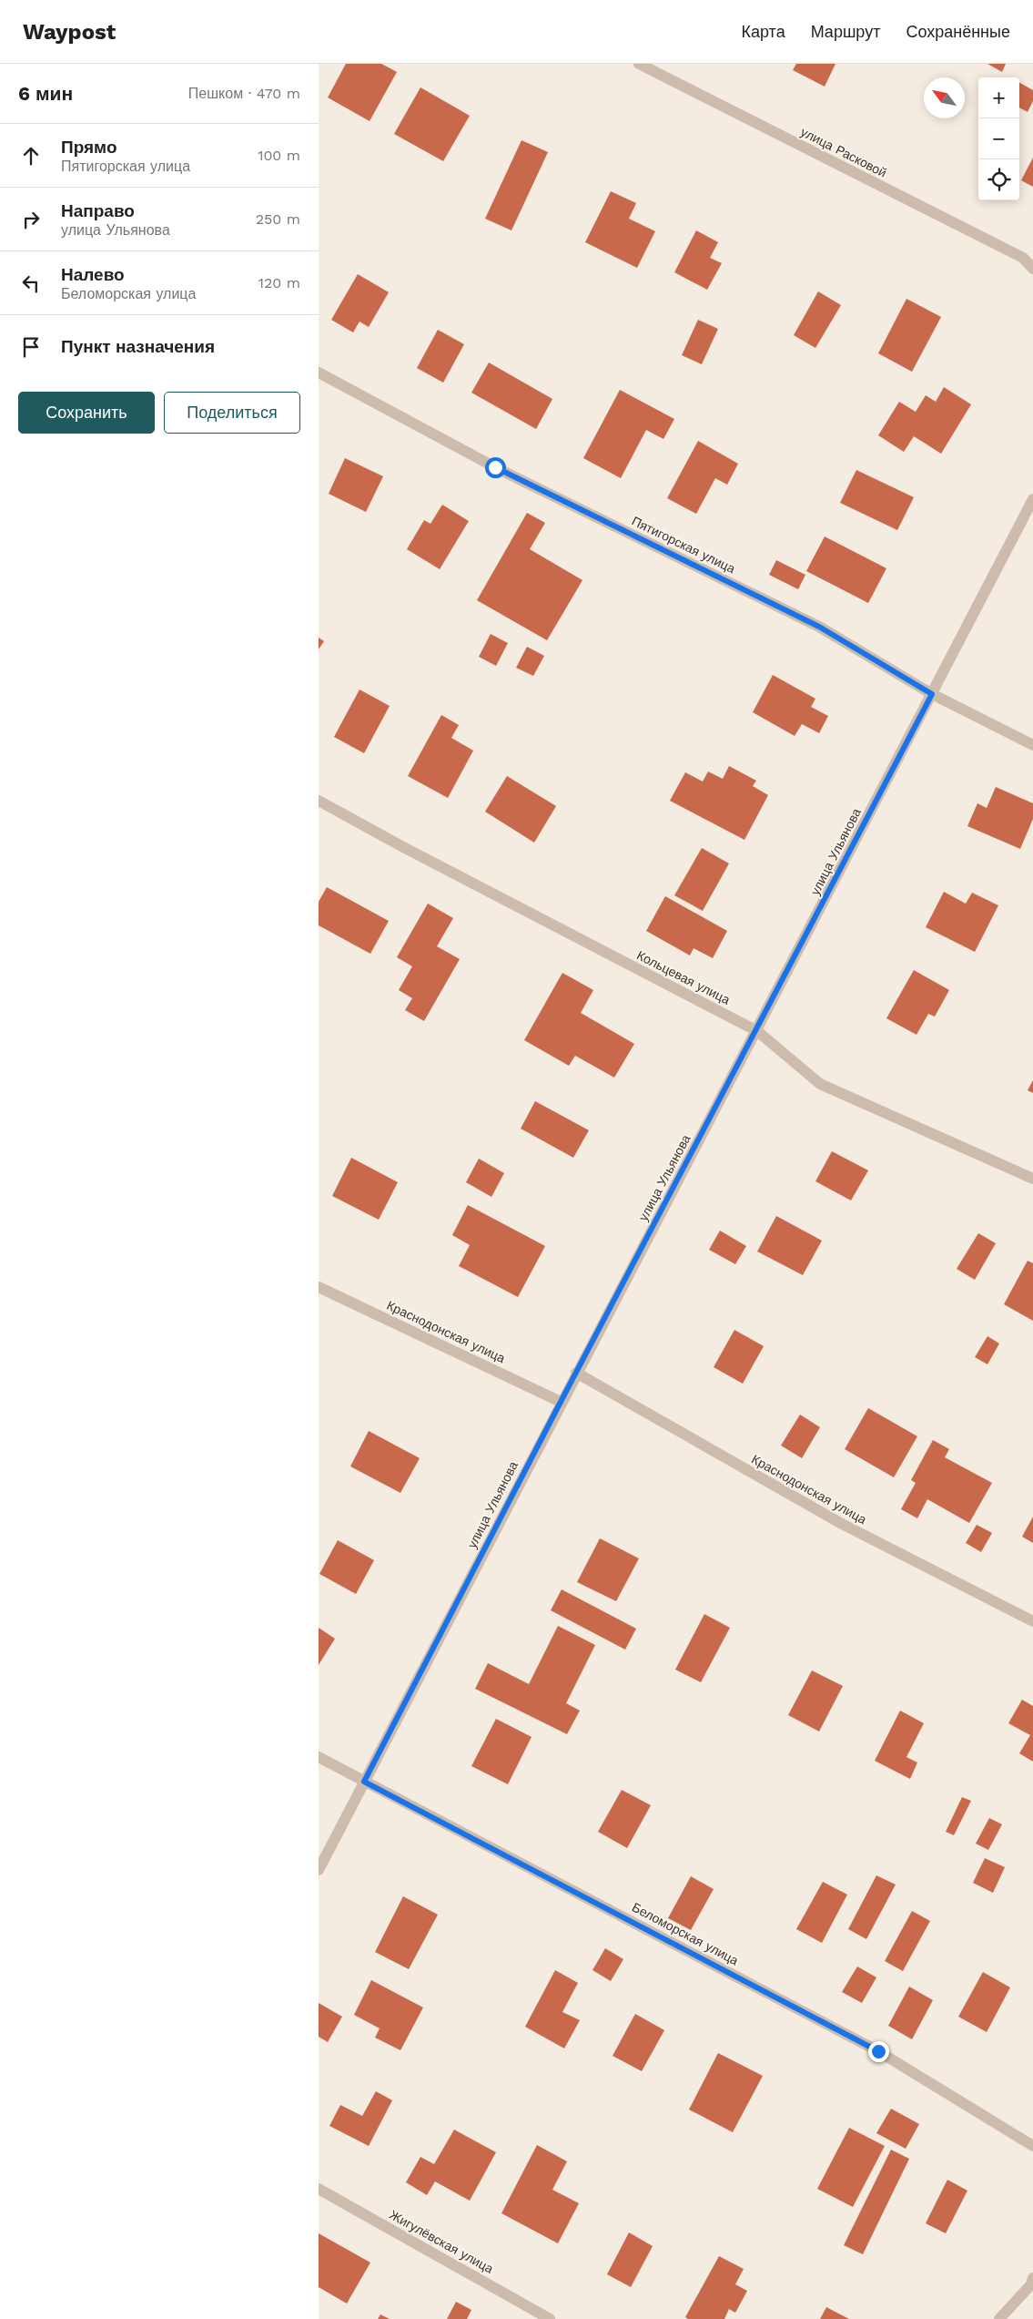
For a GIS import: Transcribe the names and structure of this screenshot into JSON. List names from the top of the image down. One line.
{"streets":{"street":["улица Расковой","Пятигорская улица","улица Ульянова","Кольцевая улица","Краснодонская улица","Беломорская улица","Жигулёвская улица"]},"crossings":[["Пятигорская улица","улица Ульянова"],["улица Ульянова","Кольцевая улица"],["улица Ульянова","Краснодонская улица"],["улица Ульянова","Беломорская улица"]],"north":"top left","page":{"header":"Waypost","nav":["Карта","Маршрут","Сохранённые"],"heading":["6 мин","Пешком · 470 m"],"map_buttons":["+","−"],"list":[["Прямо","Пятигорская улица","100 m"],["Направо","улица Ульянова","250 m"],["Налево","Беломорская улица","120 m"],"Пункт назначения"],"buttons":["Сохранить","Поделиться"]}}
